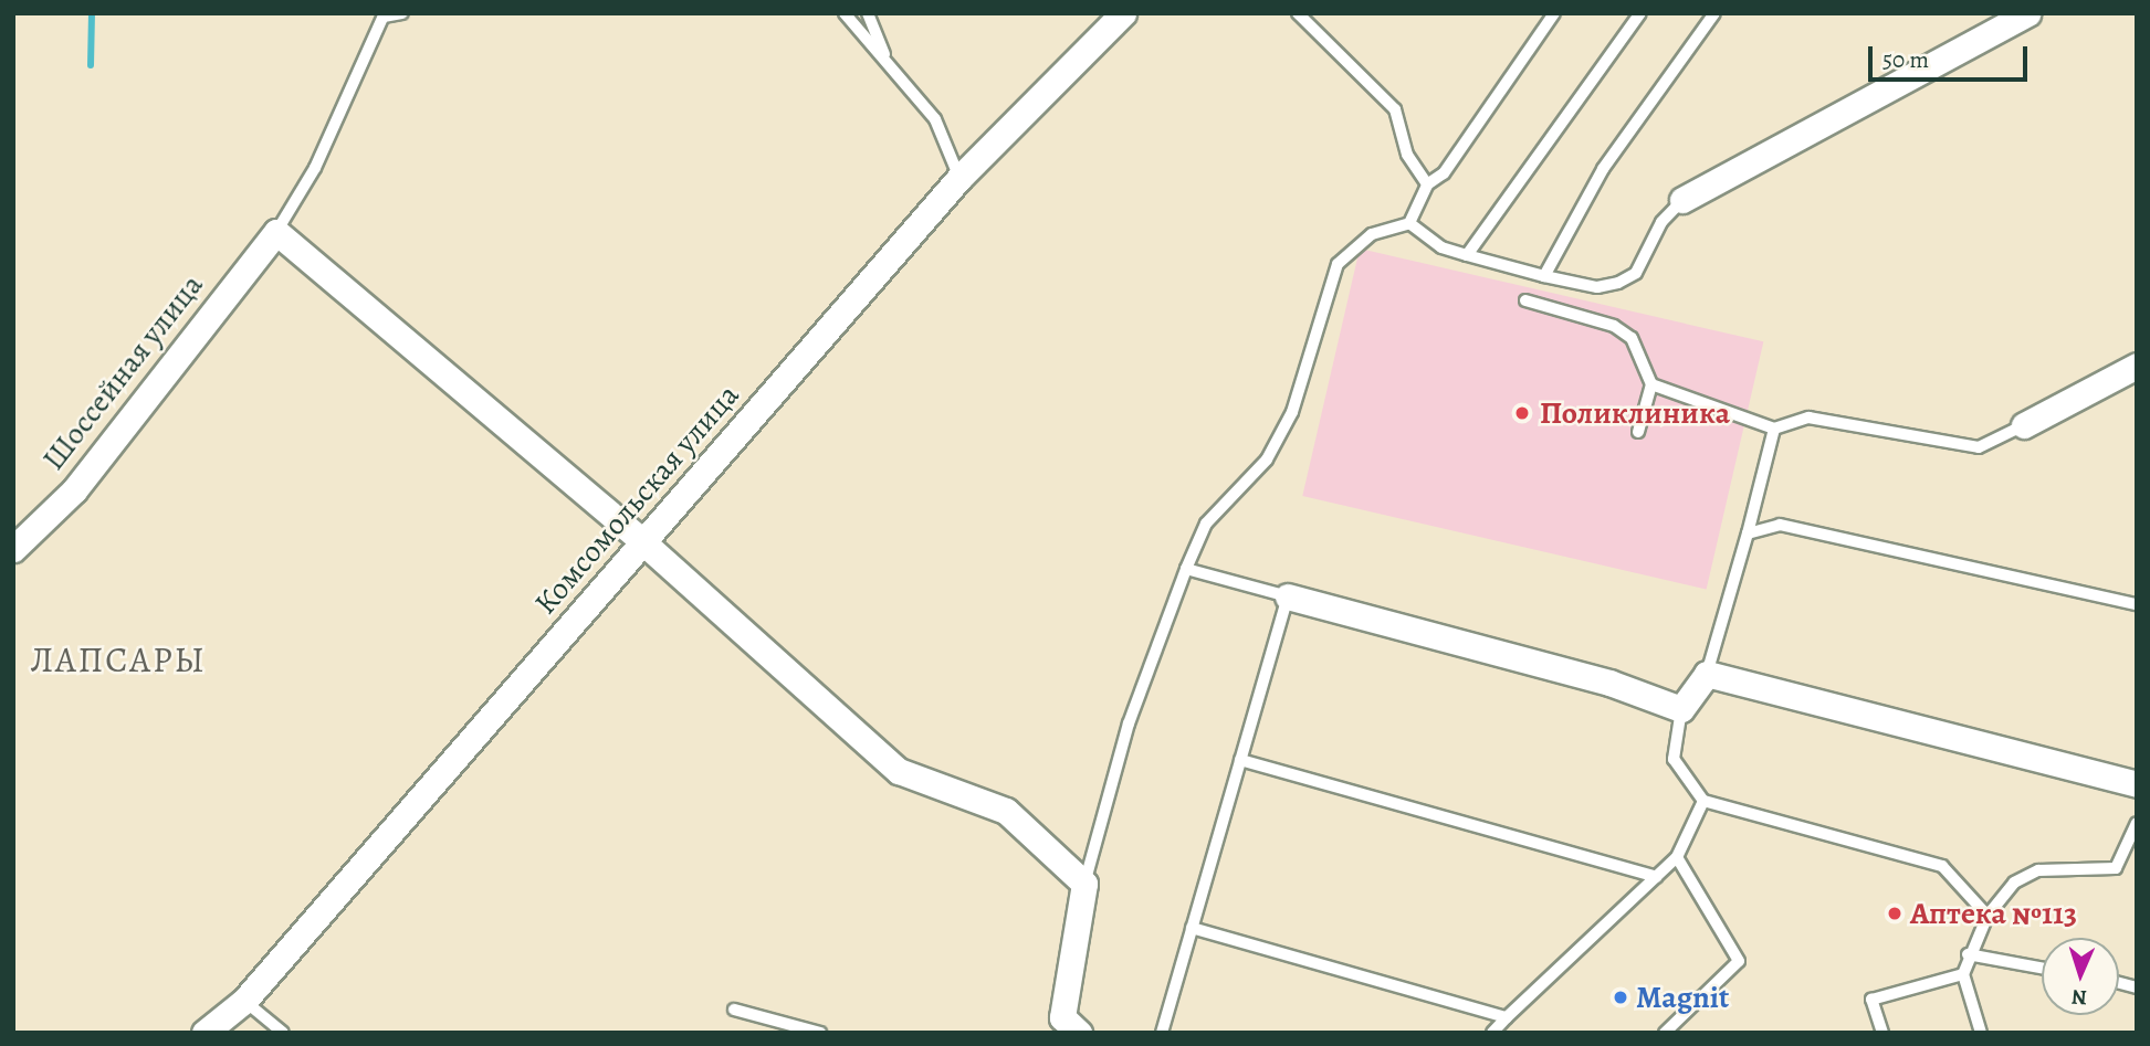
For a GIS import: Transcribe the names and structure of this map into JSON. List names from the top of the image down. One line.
{"streets":{"street":["Шоссейная улица","Комсомольская улица"]},"districts":["ЛАПСАРЫ"],"places":["Поликлиника","Аптека №113","Magnit"],"scale_bar":"50 m","north":"bottom"}
